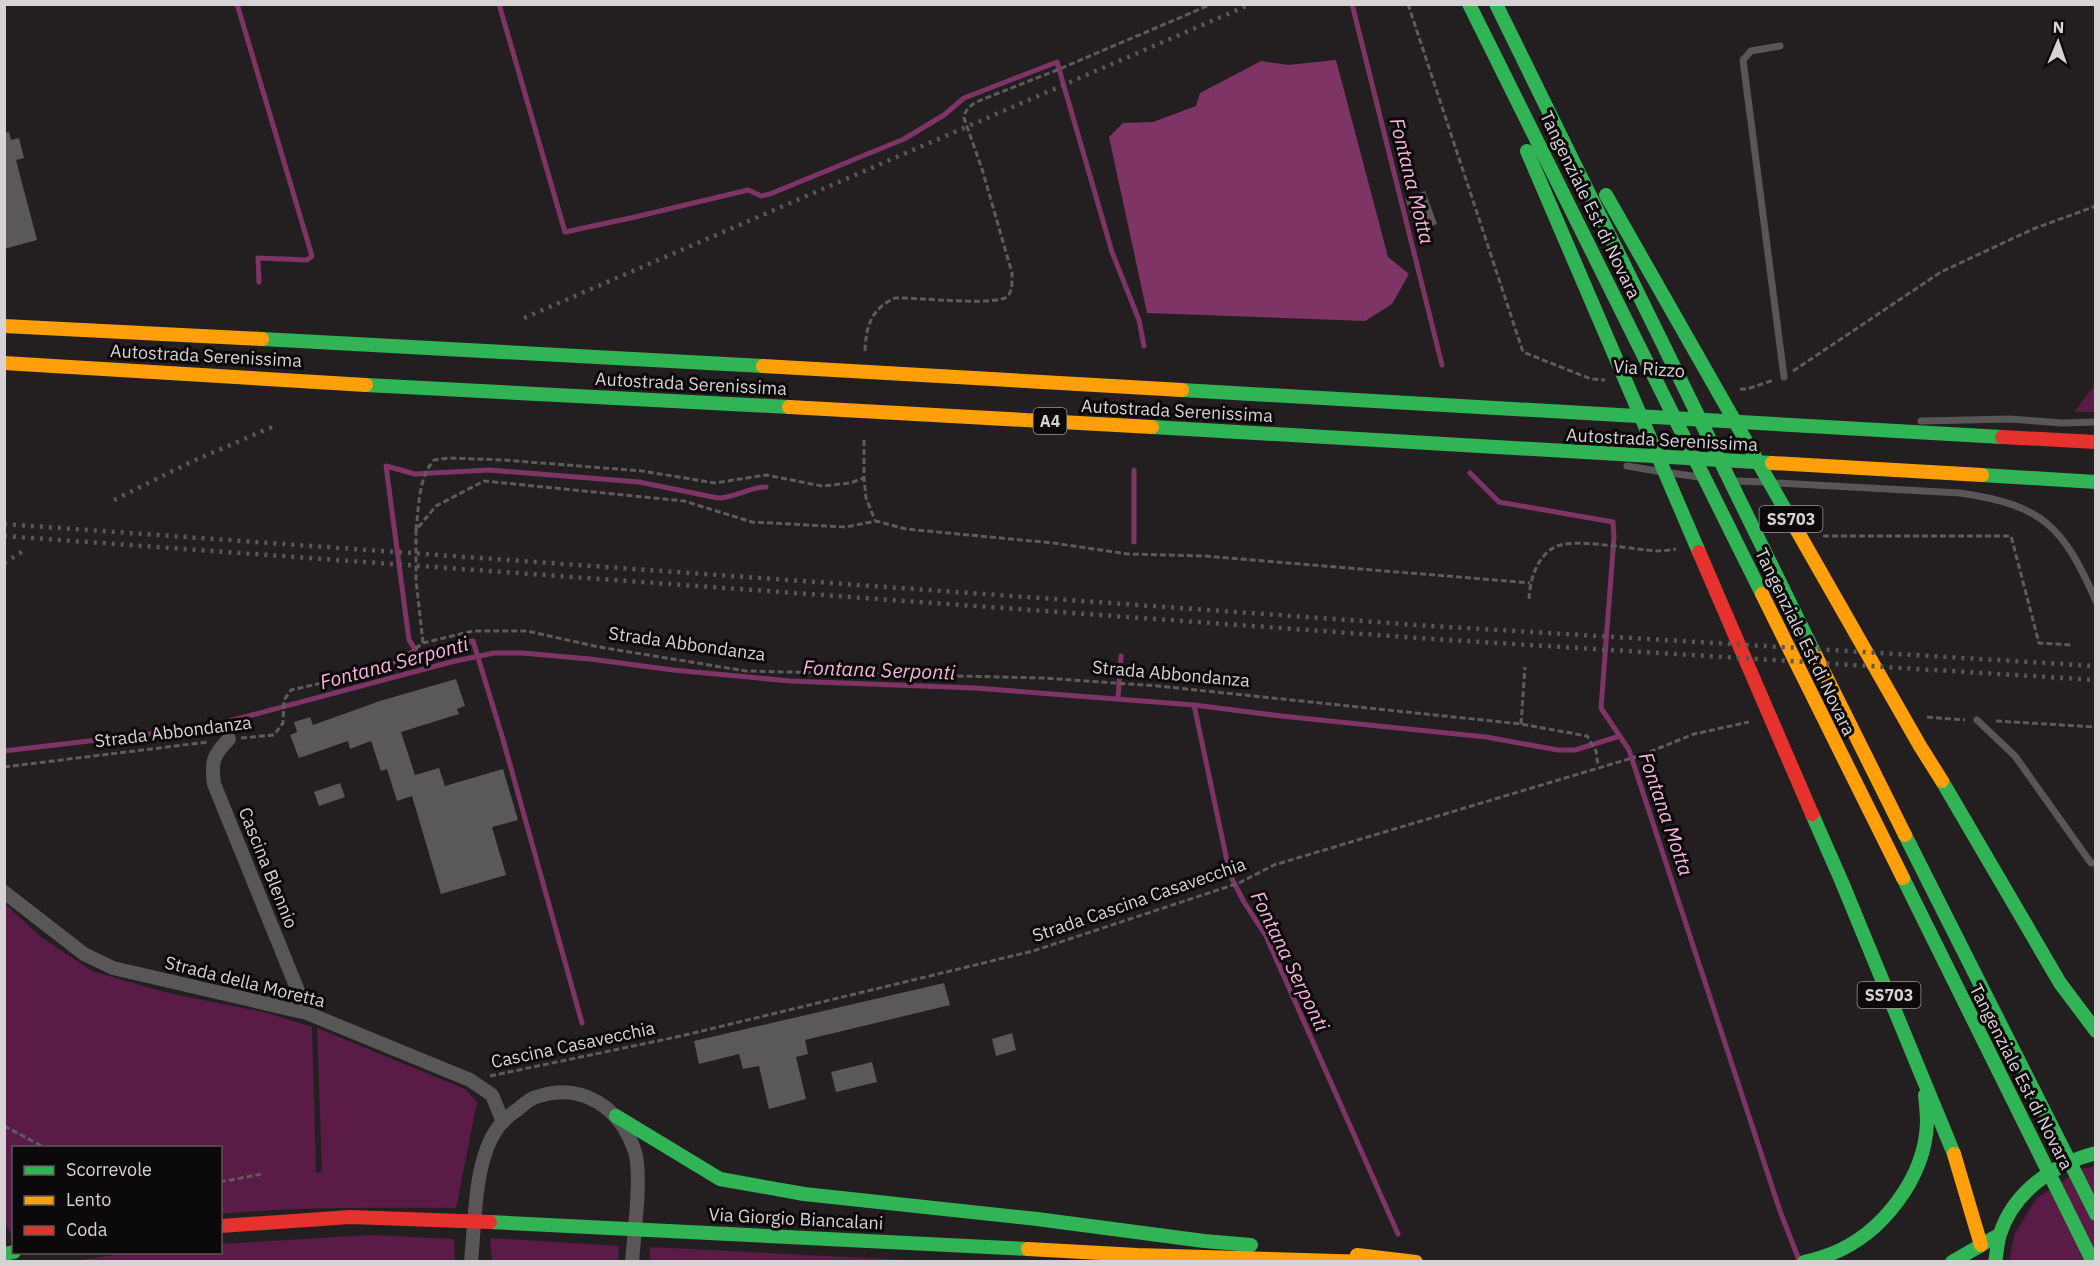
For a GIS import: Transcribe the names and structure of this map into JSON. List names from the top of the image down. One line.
{"streets":{"main road":["Tangenziale Est di Novara","Autostrada Serenissima","A4","SS703","Via Giorgio Biancalani"],"street":["Cascina Blennio","Strada della Moretta"],"path":["Via Rizzo","Strada Abbondanza","Strada Cascina Casavecchia","Cascina Casavecchia"]},"crossings":[["Tangenziale Est di Novara","SS703"],["Strada Abbondanza","Cascina Blennio"],["Strada Abbondanza","Strada Cascina Casavecchia"],["Cascina Blennio","Strada della Moretta"],["Strada Cascina Casavecchia","Cascina Casavecchia"],["Strada della Moretta","Cascina Casavecchia"]],"water":["Fontana Motta","Fontana Serponti"],"legend":["Scorrevole","Lento","Coda"],"north":"top"}
